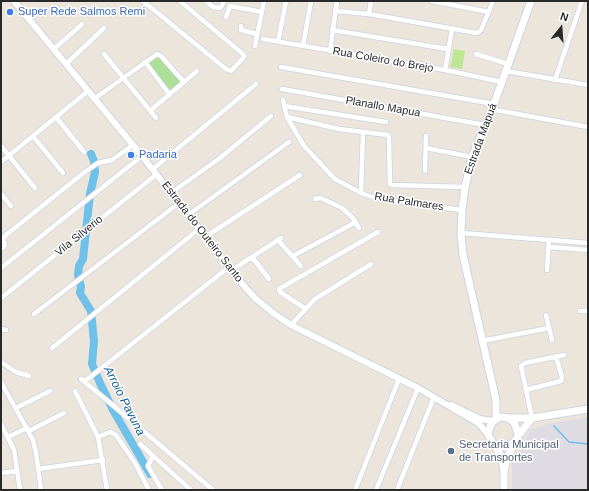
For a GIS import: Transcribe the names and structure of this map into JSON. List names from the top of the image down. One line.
{"streets":{"main road":["Estrada Mapuá"],"street":["Rua Coleiro do Brejo","Planallo Mapua","Rua Palmares","Estrada do Outeiro Santo","Vila Silverio"]},"crossings":[["Rua Coleiro do Brejo","Estrada Mapuá"],["Planallo Mapua","Estrada Mapuá"],["Estrada Mapuá","Rua Palmares"],["Estrada Mapuá","Estrada do Outeiro Santo"],["Estrada do Outeiro Santo","Vila Silverio"]],"water":["Arroio Pavuna"],"places":["Super Rede Salmos Remi","Padaria","Secretaria Municipal de Transportes"],"north":"top"}
